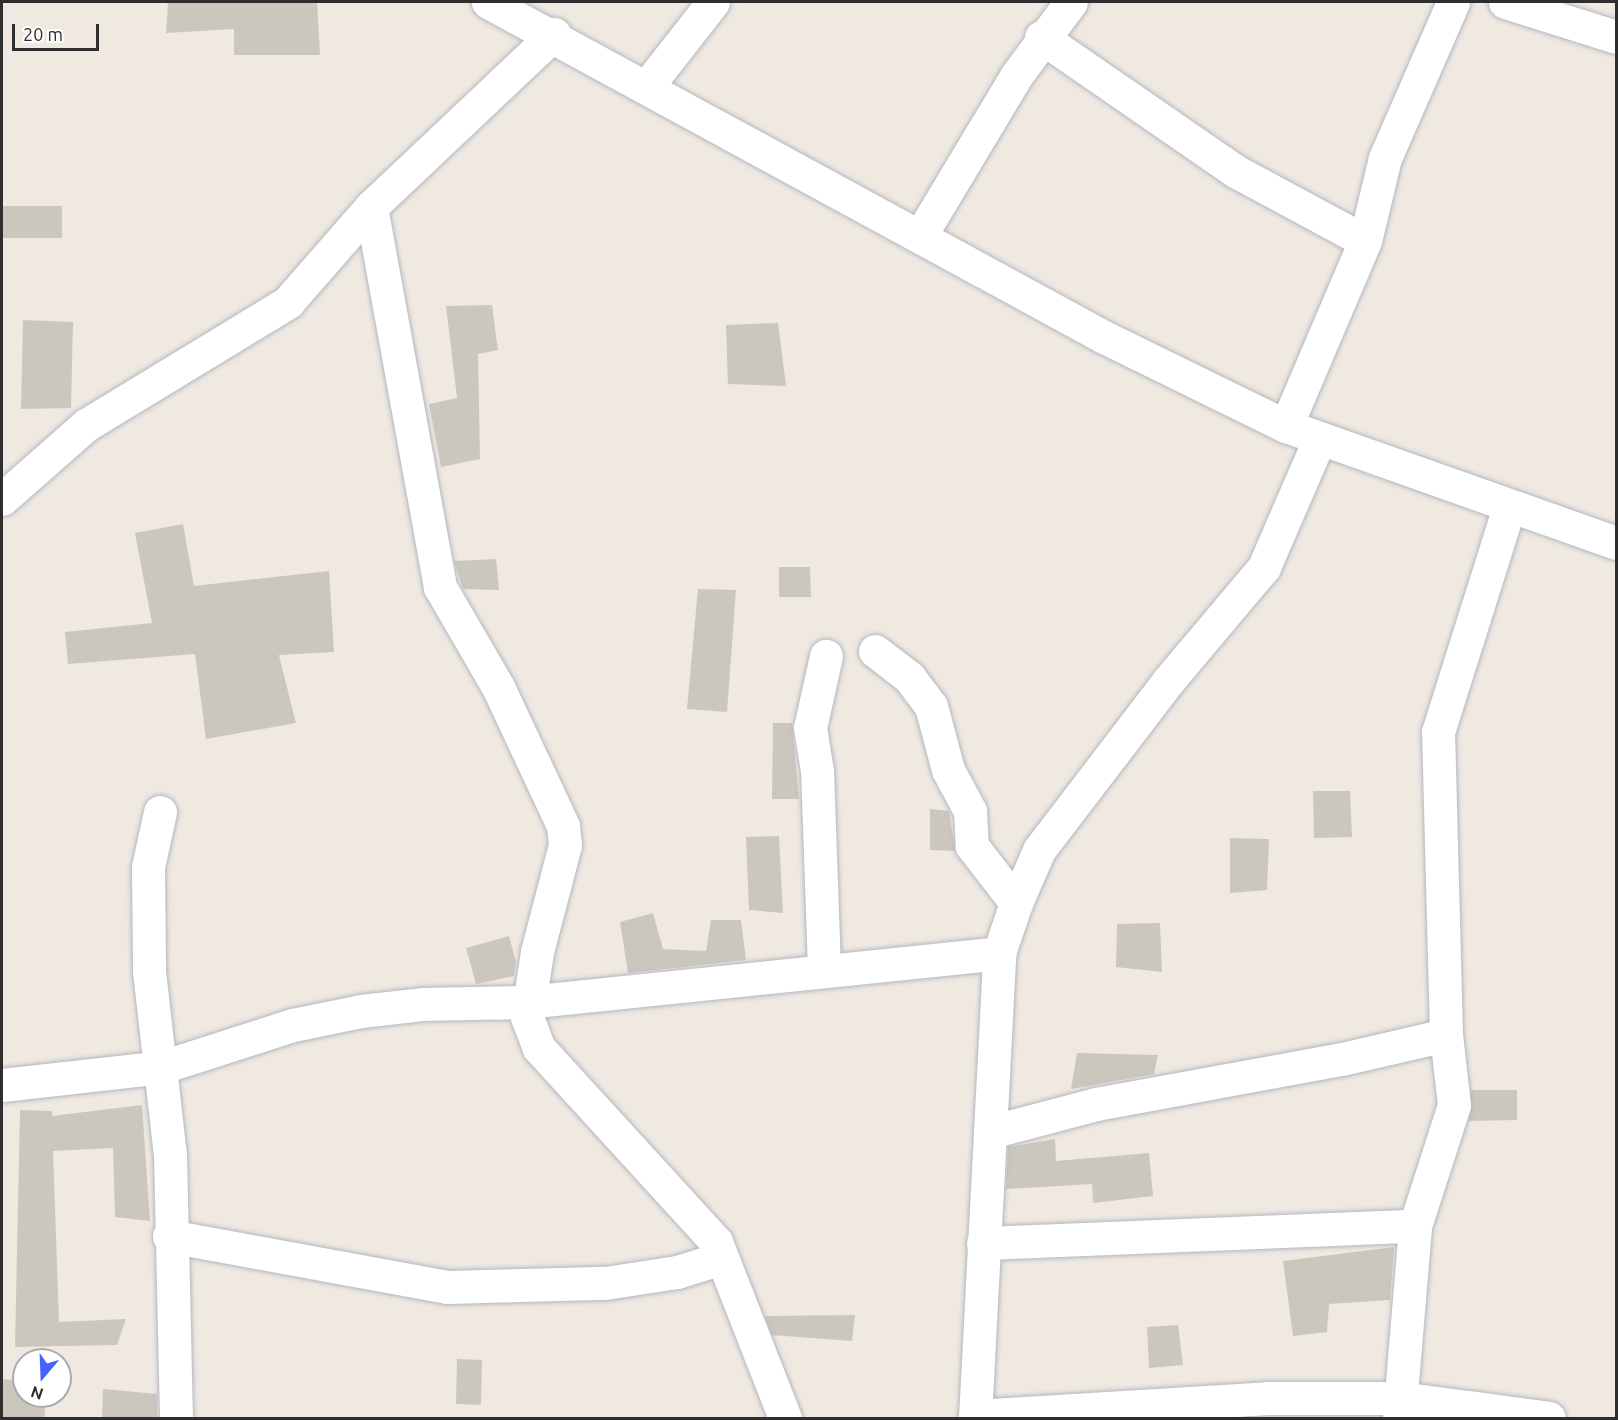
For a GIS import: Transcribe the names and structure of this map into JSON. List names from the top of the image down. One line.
{"scale_bar":"20 m","north":"bottom"}
